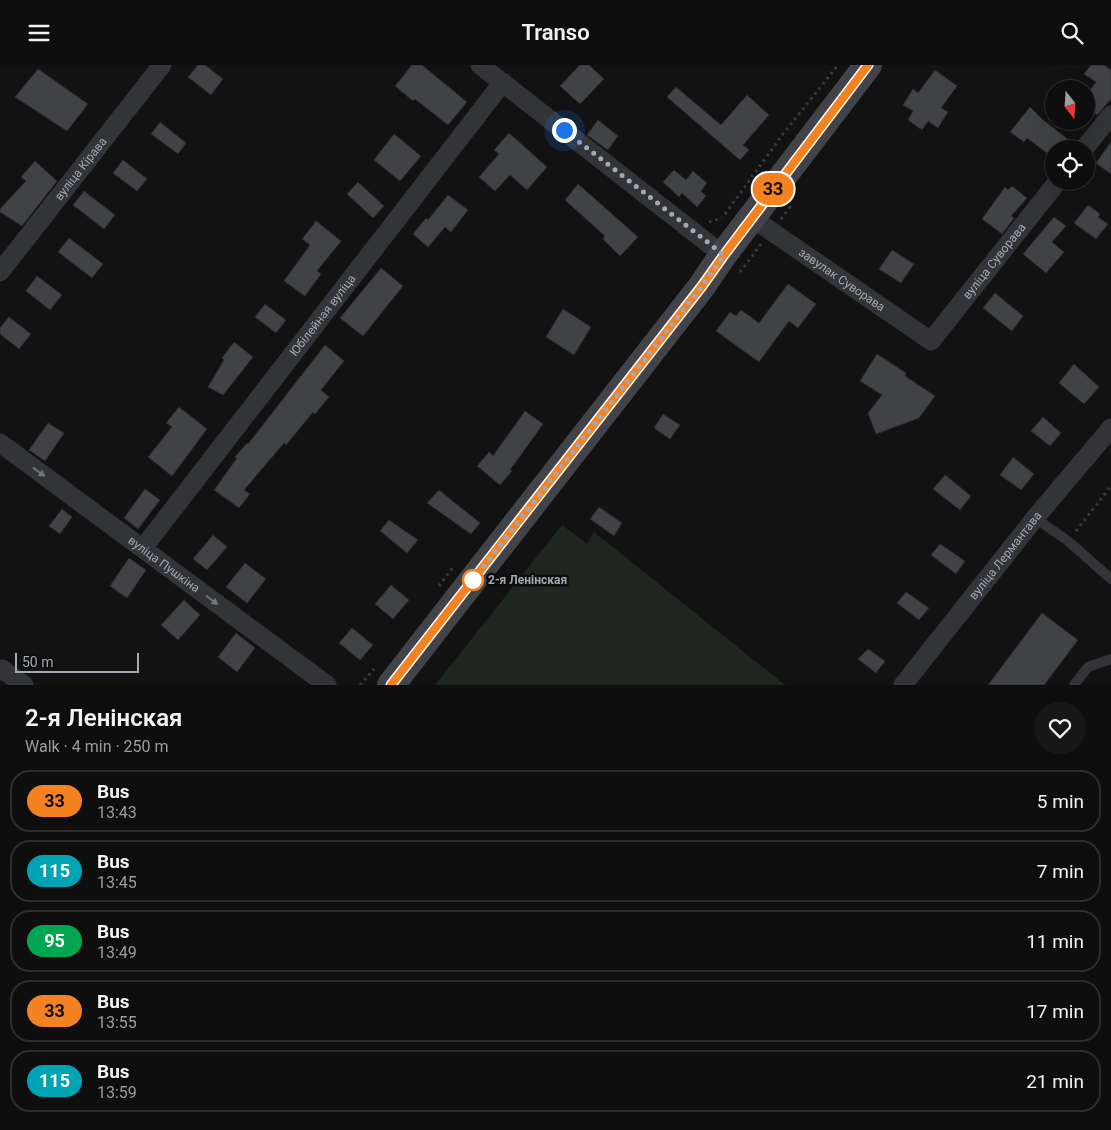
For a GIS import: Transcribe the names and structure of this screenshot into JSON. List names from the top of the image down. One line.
{"streets":{"street":["вуліца Кірава","вуліца Суворава","завулак Суворава","Юбілейная вуліца","вуліца Лермантава","вуліца Пушкіна"]},"crossings":[["вуліца Суворава","завулак Суворава"],["Юбілейная вуліца","вуліца Пушкіна"]],"one_way":["вуліца Пушкіна"],"places":["2-я Ленінская"],"lines":["bus line 33"],"scale_bar":"50 m","north":"bottom","page":{"header":"Transo","on_map":"33","scale":"50 m","heading":["2-я Ленінская","Walk · 4 min · 250 m"],"list":[{"mark":"33","name":"Bus","note":"13:43","value":"5 min"},{"mark":"115","name":"Bus","note":"13:45","value":"7 min"},{"mark":"95","name":"Bus","note":"13:49","value":"11 min"},{"mark":"33","name":"Bus","note":"13:55","value":"17 min"},{"mark":"115","name":"Bus","note":"13:59","value":"21 min"}]}}
